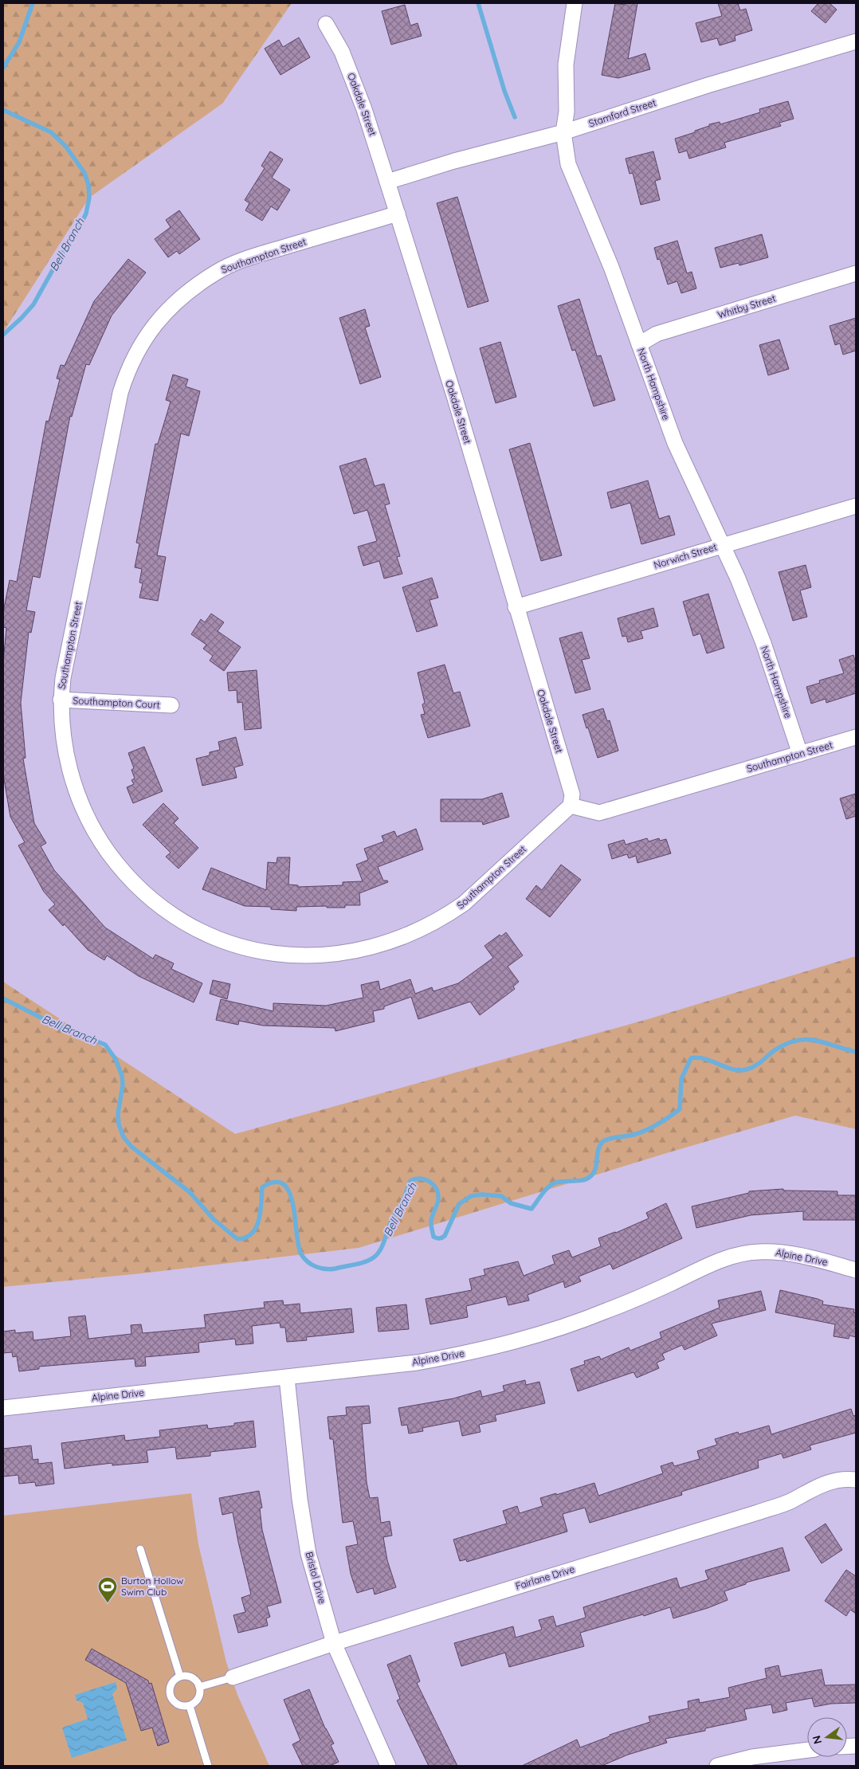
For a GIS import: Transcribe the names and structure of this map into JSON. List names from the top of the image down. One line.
{"streets":{"street":["Oakdale Street","Stamford Street","Southampton Street","Whitby Street","North Hampshire","Norwich Street","Southampton Court","Alpine Drive","Bristol Drive","Fairlane Drive"]},"crossings":[["Oakdale Street","Stamford Street"],["Oakdale Street","Southampton Street"],["Oakdale Street","Norwich Street"],["Stamford Street","North Hampshire"],["Southampton Street","North Hampshire"],["Southampton Street","Southampton Court"],["Whitby Street","North Hampshire"],["North Hampshire","Norwich Street"],["Alpine Drive","Bristol Drive"],["Bristol Drive","Fairlane Drive"]],"water":["Bell Branch"],"places":{"sports":["Burton Hollow Swim Club"]},"north":"left"}
